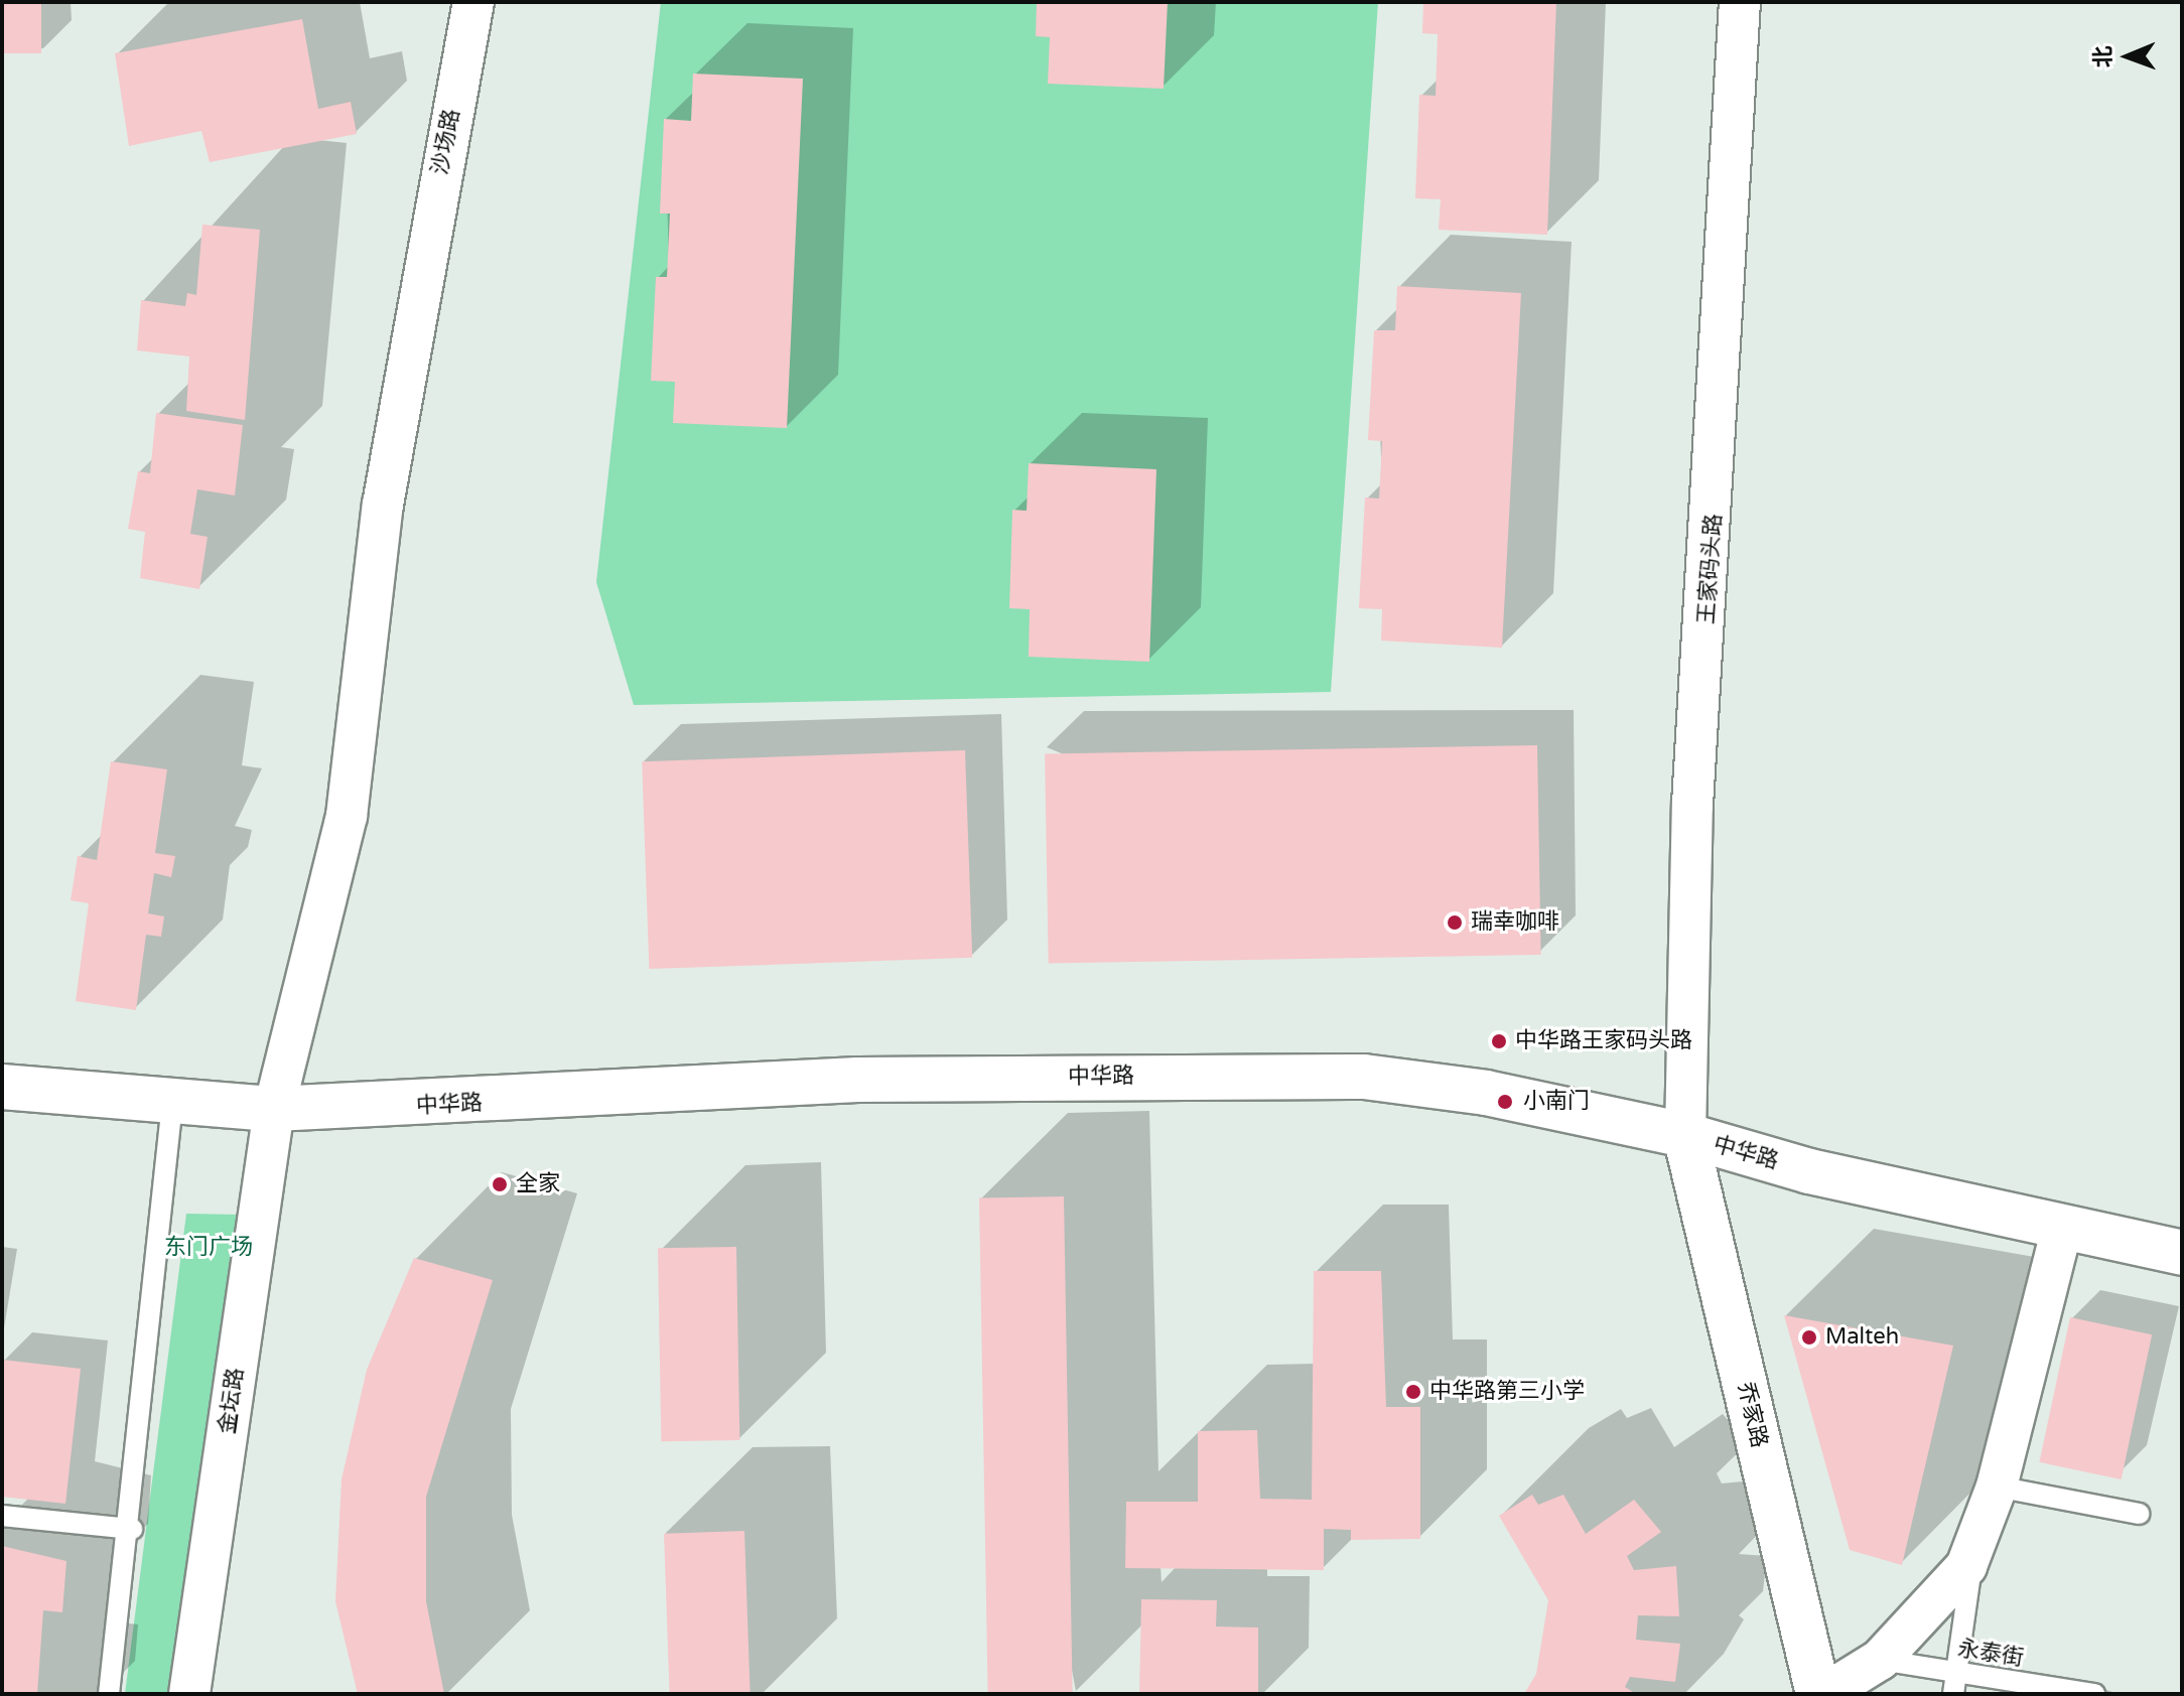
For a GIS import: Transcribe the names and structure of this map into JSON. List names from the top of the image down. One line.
{"streets":{"street":["沙场路","王家码头路","中华路","金坛路","乔家路"],"lane":["永泰街"]},"crossings":[["沙场路","中华路"],["沙场路","金坛路"],["王家码头路","中华路"],["王家码头路","乔家路"],["中华路","金坛路"],["中华路","乔家路"]],"parks":["东门广场"],"places":["瑞幸咖啡","中华路王家码头路","小南门","全家","Malteh","中华路第三小学"],"north":"left"}
